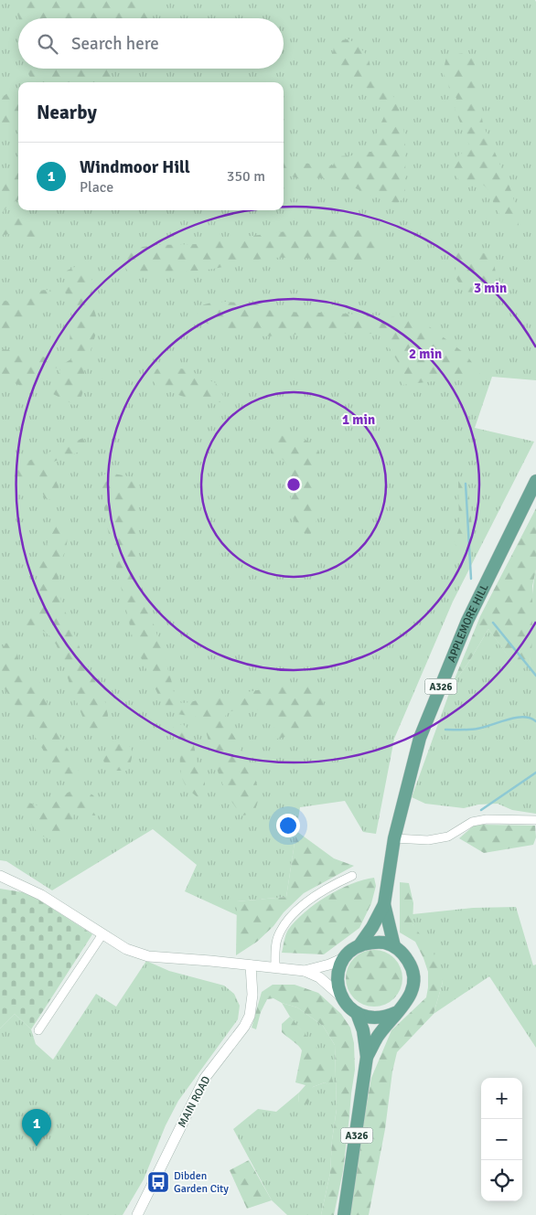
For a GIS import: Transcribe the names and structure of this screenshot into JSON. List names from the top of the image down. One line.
{"streets":{"main road":["APPLEMORE HILL","A326"],"street":["MAIN ROAD"]},"crossings":[["APPLEMORE HILL","A326"]],"places":{"bus stop":["Dibden Garden City"]},"page":{"search":"Search here","heading":"Nearby","list":[{"mark":"1","name":"Windmoor Hill","note":"Place","value":"350 m"}],"map_buttons":["+","−"],"pins":"1"},"rings":["3 min","2 min","1 min"]}
